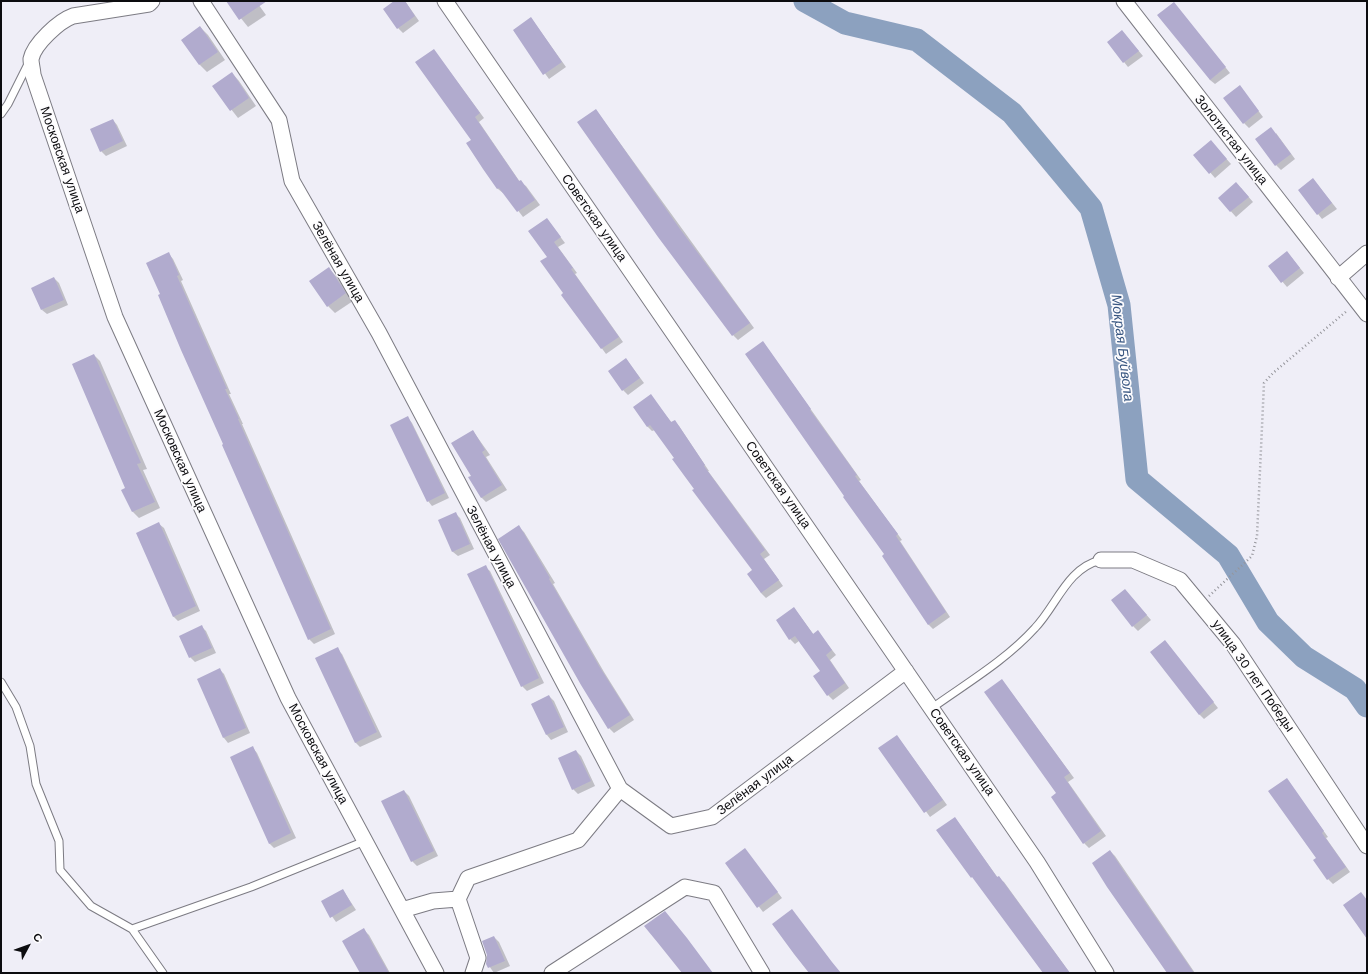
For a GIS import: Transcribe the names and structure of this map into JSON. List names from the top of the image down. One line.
{"streets":{"street":["Золотистая улица","Московская улица","Советская улица","Зелёная улица","улица 30 лет Победы"]},"crossings":[["Советская улица","Зелёная улица"]],"water":["Мокрая Буйвола"],"north":"top right"}
